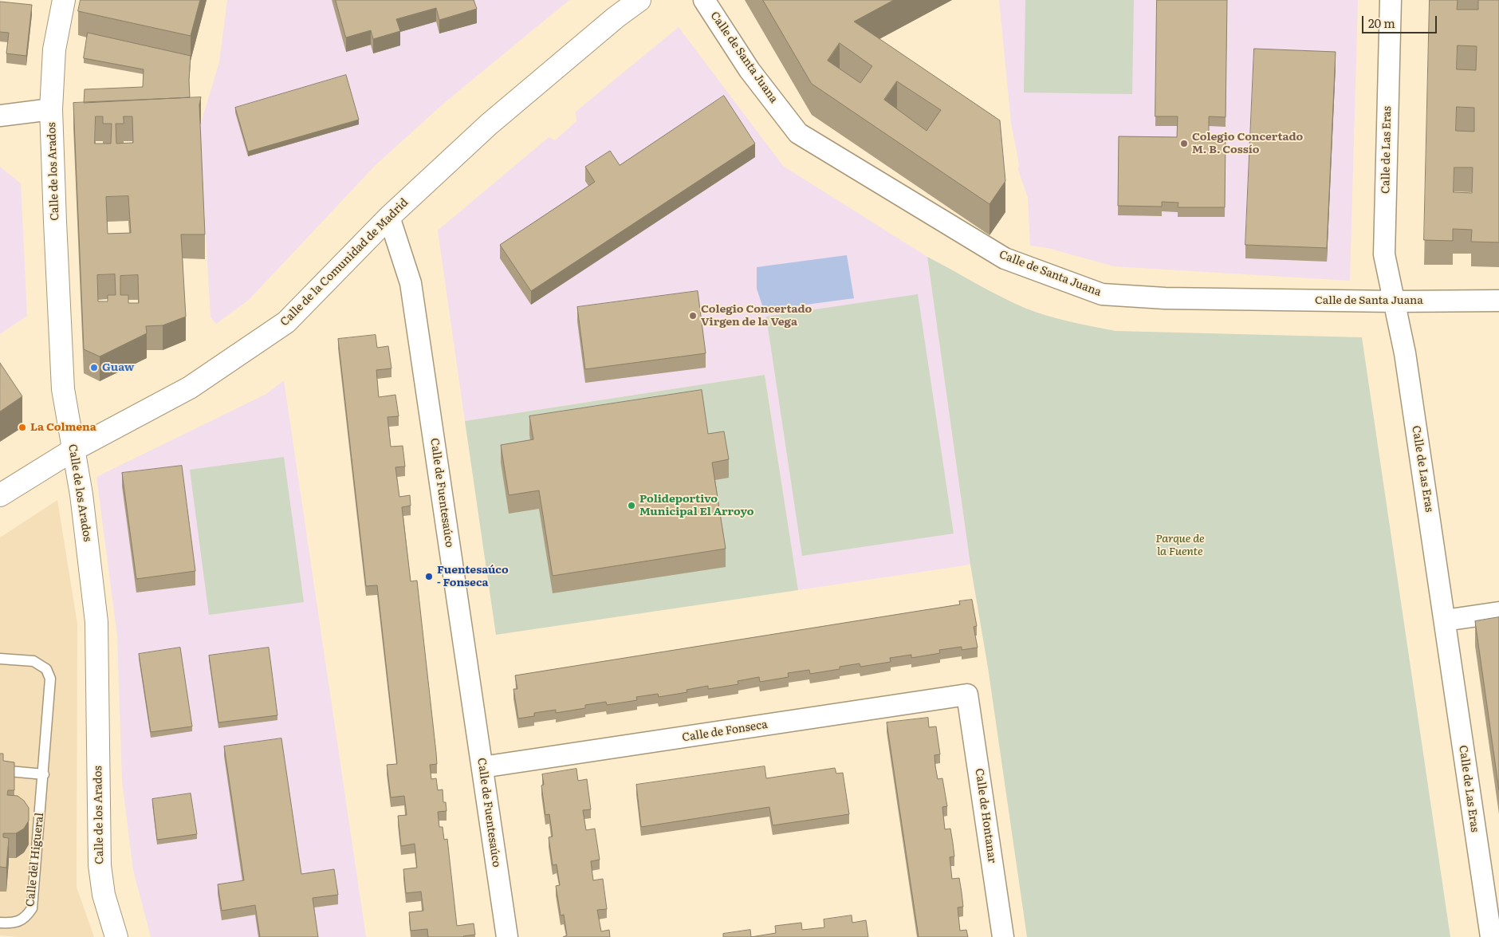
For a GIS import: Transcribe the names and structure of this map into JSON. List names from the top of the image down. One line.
{"streets":{"street":["Calle de Santa Juana","Calle de Las Eras","Calle de los Arados","Calle de la Comunidad de Madrid","Calle de Fuentesaúco","Calle de Fonseca","Calle de Hontanar"],"lane":["Calle del Higueral"]},"crossings":[["Calle de Santa Juana","Calle de Las Eras"],["Calle de los Arados","Calle de la Comunidad de Madrid"],["Calle de la Comunidad de Madrid","Calle de Fuentesaúco"],["Calle de Fuentesaúco","Calle de Fonseca"],["Calle de Fonseca","Calle de Hontanar"]],"parks":["Parque de la Fuente"],"places":["Colegio Concertado M. B. Cossío","Colegio Concertado Virgen de la Vega","Guaw","La Colmena","Polideportivo Municipal El Arroyo","Fuentesaúco - Fonseca"],"scale_bar":"20 m"}
